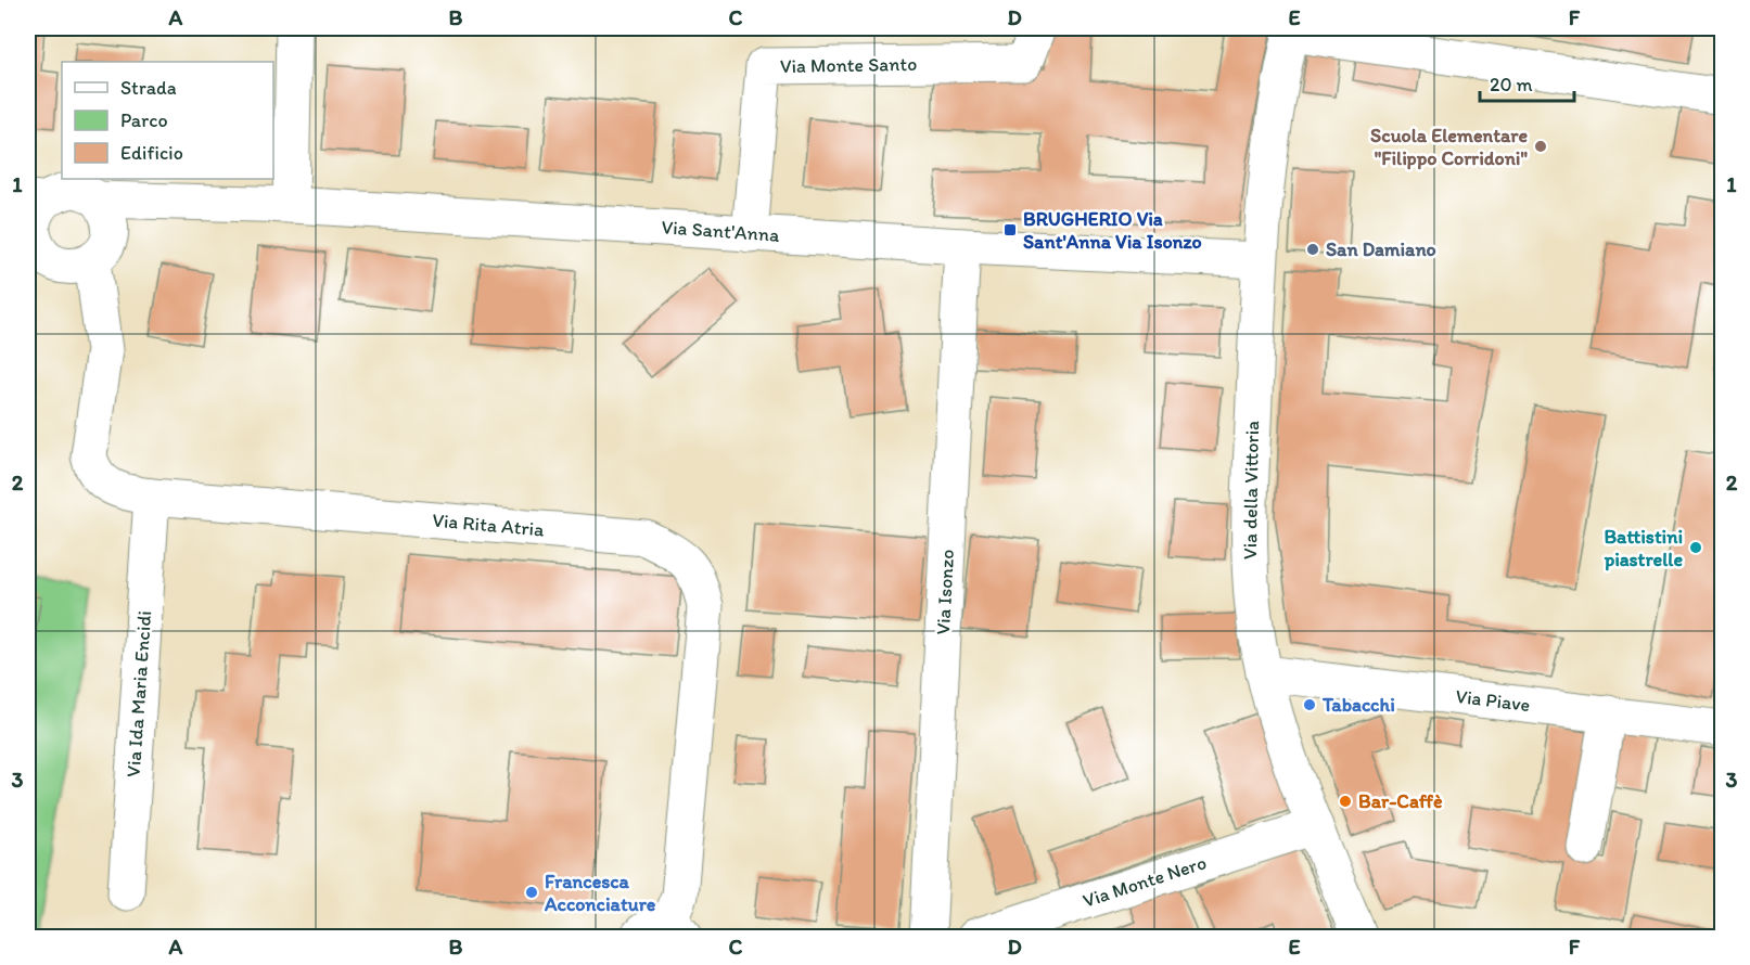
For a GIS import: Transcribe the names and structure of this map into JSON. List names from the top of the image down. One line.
{"streets":{"street":["Via Monte Santo","Via Sant'Anna","Via della Vittoria","Via Rita Atria","Via Isonzo","Via Ida Maria Encidi","Via Piave","Via Monte Nero"]},"crossings":[["Via Monte Santo","Via Sant'Anna"],["Via Sant'Anna","Via della Vittoria"],["Via Sant'Anna","Via Rita Atria"],["Via Sant'Anna","Via Isonzo"],["Via della Vittoria","Via Piave"],["Via della Vittoria","Via Monte Nero"],["Via Rita Atria","Via Ida Maria Encidi"]],"places":{"other":["Scuola Elementare \"Filippo Corridoni\"","San Damiano","Battistini piastrelle","Tabacchi","Bar-Caffè","Francesca Acconciature"],"transit":["BRUGHERIO Via Sant'Anna Via Isonzo"]},"legend":["Strada","Parco","Edificio"],"scale_bar":"20 m","grid":{"columns":["A","B","C","D","E","F"],"rows":["1","2","3"]}}
